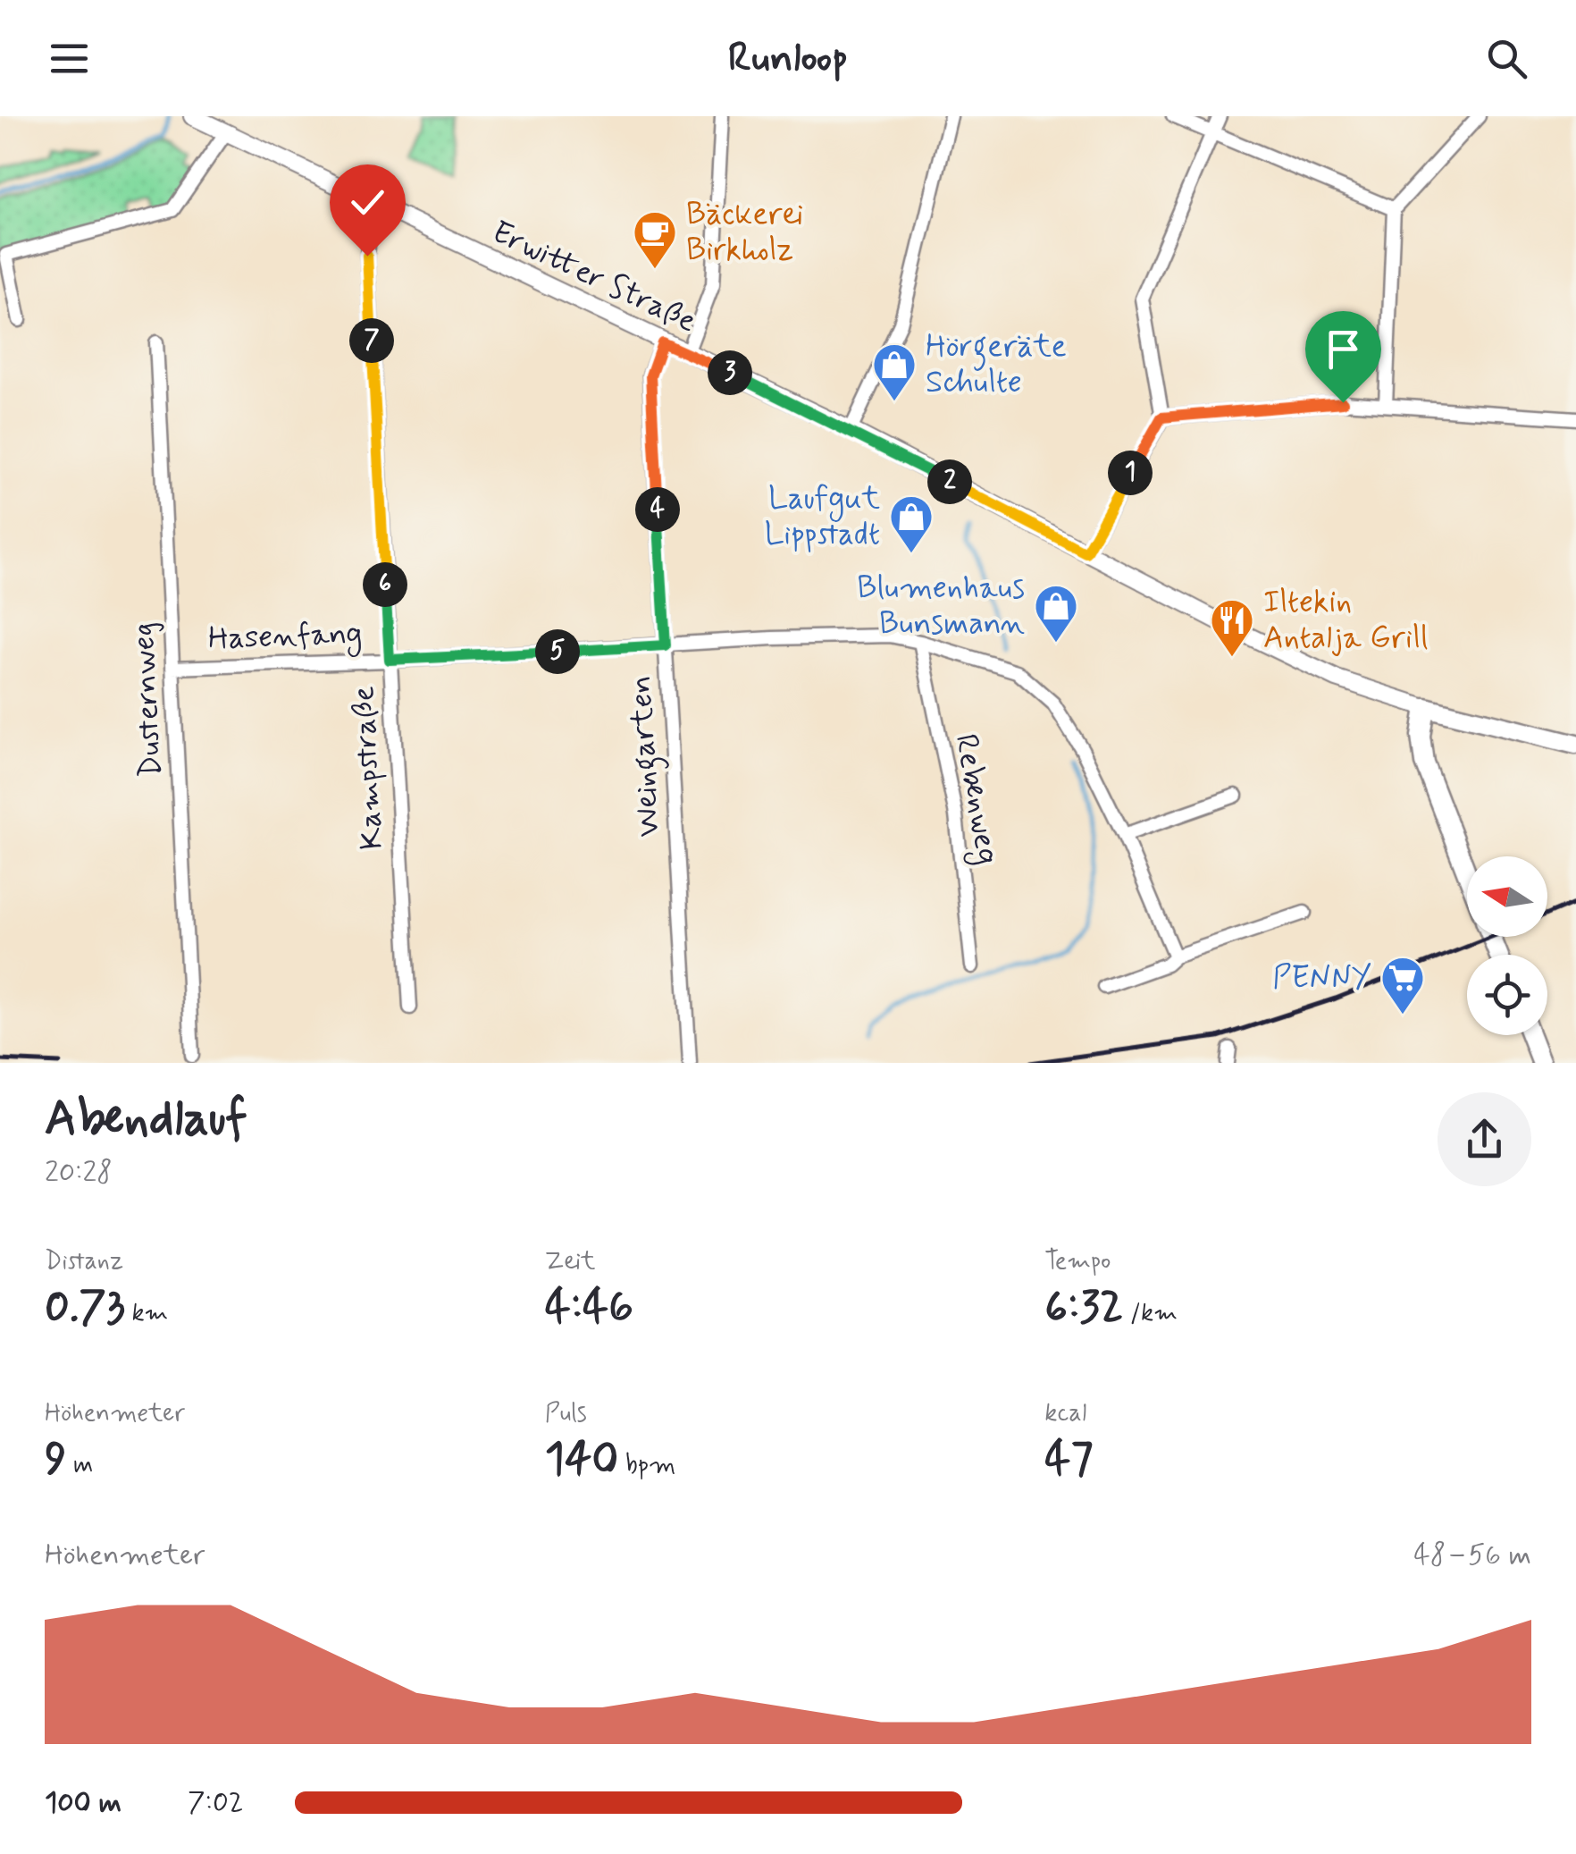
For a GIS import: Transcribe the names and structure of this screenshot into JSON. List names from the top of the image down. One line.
{"streets":{"main road":["Erwitter Straße"],"street":["Hasenfang","Dusternweg","Weingarten","Kampstraße","Rebenweg"]},"crossings":[["Erwitter Straße","Weingarten"],["Erwitter Straße","Kampstraße"],["Hasenfang","Dusternweg"],["Hasenfang","Weingarten"],["Hasenfang","Kampstraße"],["Hasenfang","Rebenweg"]],"places":{"cafe":["Bäckerei Birkholz"],"shop":["Hörgeräte Schulte","Laufgut Lippstadt","Blumenhaus Bunsmann"],"restaurant":["Iltekin Antalja Grill"],"supermarket":["PENNY"]},"north":"left","page":{"header":"Runloop","pins":["7","3","1","2","4","6","5"],"heading":["Abendlauf","20:28"],"stats":[["Distanz","0.73 km"],["Zeit","4:46"],["Tempo","6:32 /km"],["Höhenmeter","9 m"],["Puls","140 bpm"],["kcal","47"]],"chart":["Höhenmeter","48–56 m"],"list":[{"name":"100 m","note":"7:02"}]}}
